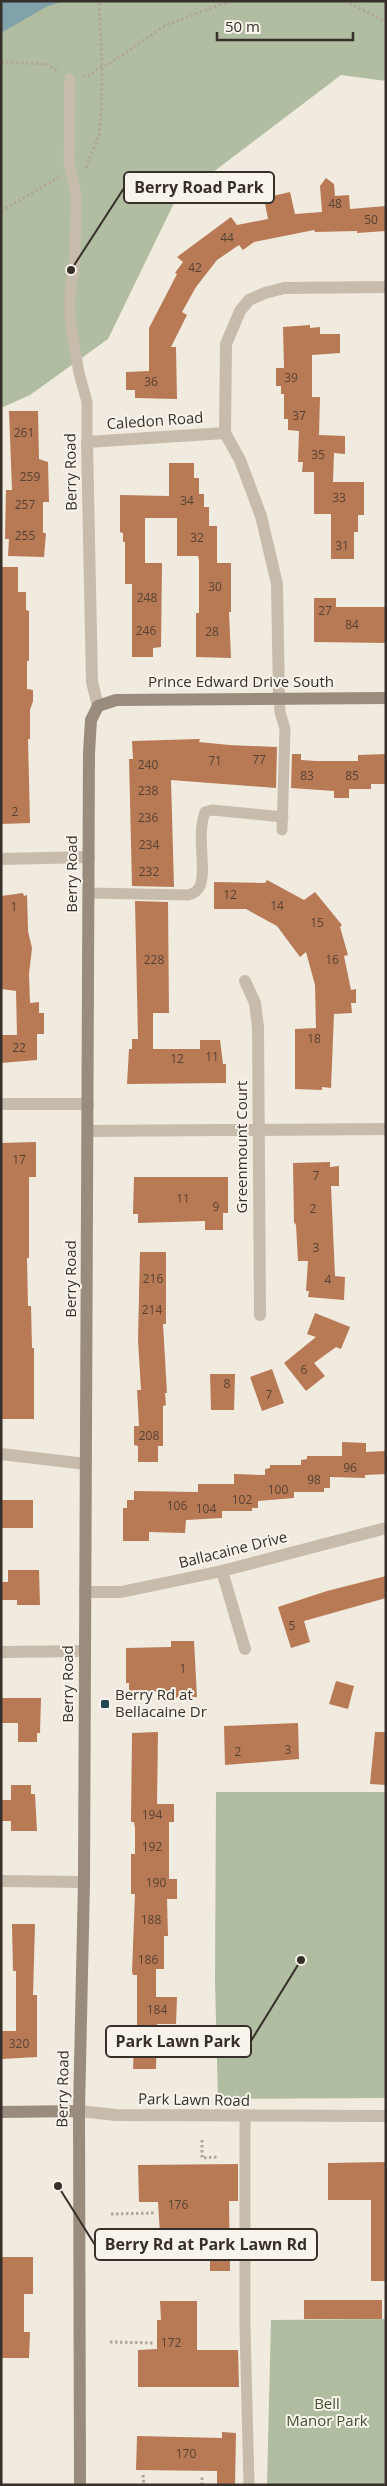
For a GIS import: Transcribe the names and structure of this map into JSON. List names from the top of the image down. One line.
{"streets":{"street":["Caledon Road","Berry Road","Prince Edward Drive South","Greenmount Court","Ballacaine Drive","Park Lawn Road"]},"crossings":[["Caledon Road","Berry Road"],["Berry Road","Prince Edward Drive South"],["Berry Road","Ballacaine Drive"],["Berry Road","Park Lawn Road"]],"parks":["Bell Manor Park"],"places":{"other":["Berry Road Park","Park Lawn Park","Berry Rd at Park Lawn Rd"],"transit":["Berry Rd at Bellacaine Dr"]},"house_numbers":["48","50","44","42","39","36","37","261","35","259","33","34","257","255","32","31","30","248","27","84","246","28","77","71","240","83","85","238","2","236","234","232","12","14","1","15","228","16","18","22","11","12","17","7","11","9","2","3","216","4","214","6","8","7","208","96","98","100","102","106","104","5","1","3","2","194","192","190","188","186","184","320","176","172","170"],"scale_bar":"50 m"}
